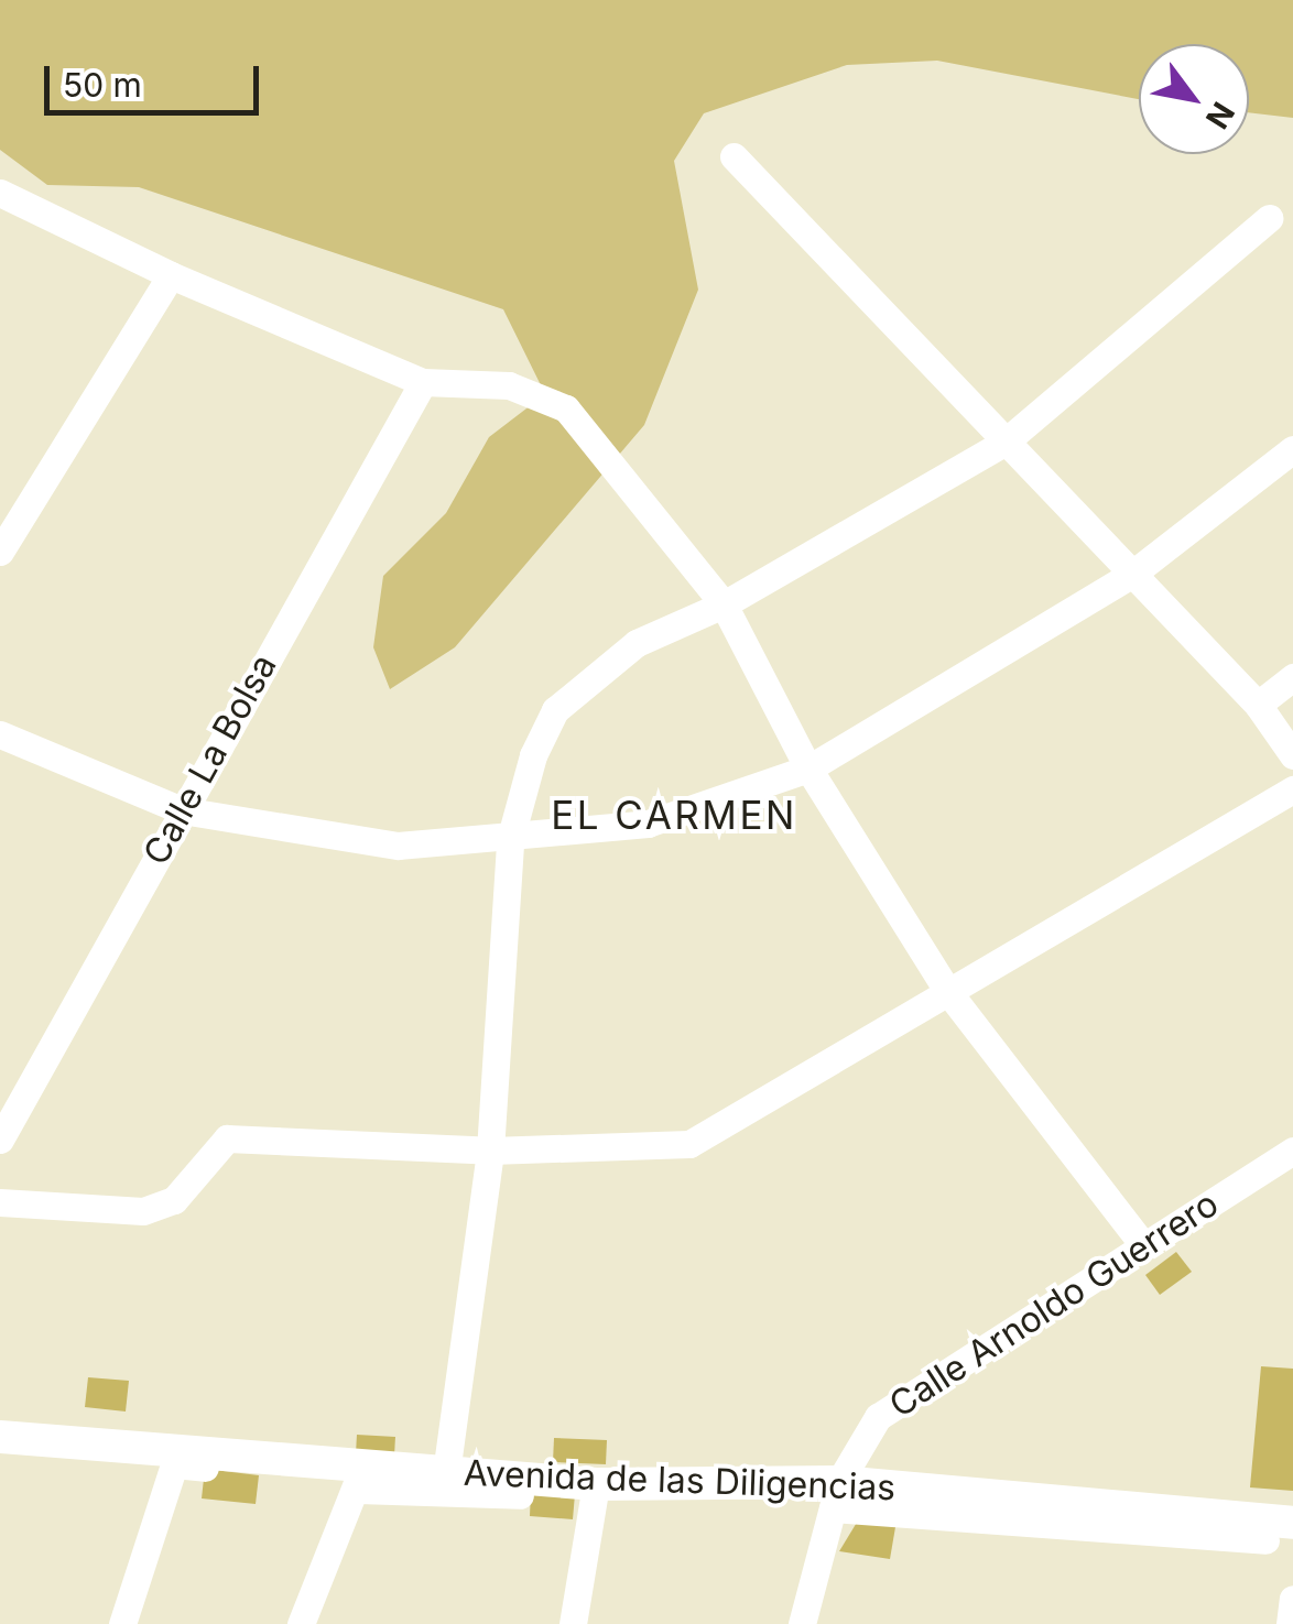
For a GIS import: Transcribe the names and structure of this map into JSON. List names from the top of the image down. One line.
{"streets":{"street":["Calle La Bolsa","Calle Arnoldo Guerrero","Avenida de las Diligencias"]},"crossings":[["Calle Arnoldo Guerrero","Avenida de las Diligencias"]],"districts":["EL CARMEN"],"scale_bar":"50 m","north":"bottom right"}
